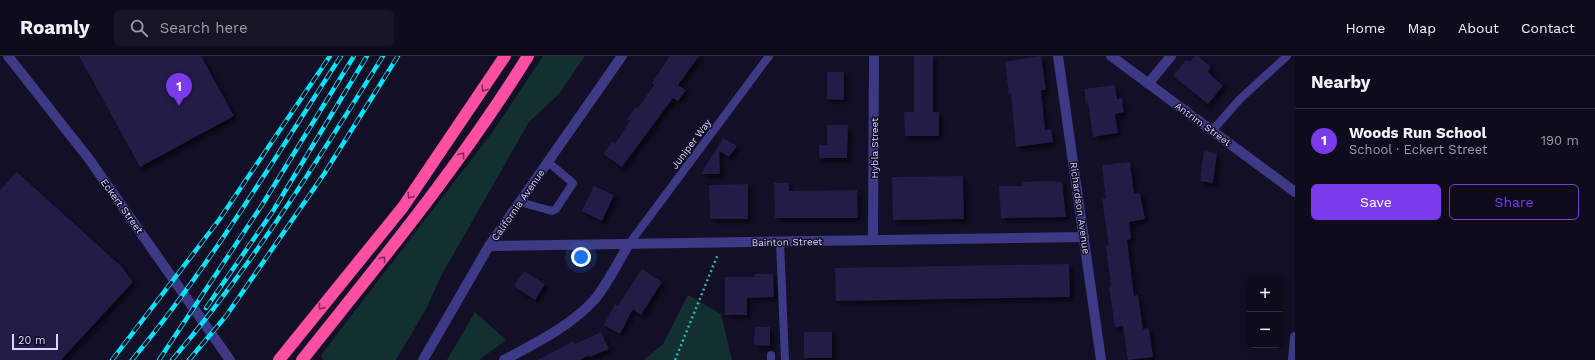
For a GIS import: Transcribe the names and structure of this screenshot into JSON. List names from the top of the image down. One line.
{"streets":{"street":["Antrim Street","Hybla Street","California Avenue","Eckert Street","Richardson Avenue","Bainton Street"],"lane":["Juniper Way"]},"crossings":[["Juniper Way","Bainton Street"],["Hybla Street","Bainton Street"],["California Avenue","Bainton Street"],["Richardson Avenue","Bainton Street"]],"scale_bar":"20 m","page":{"header":"Roamly","search":"Search here","nav":["Home","Map","About","Contact"],"heading":"Nearby","pins":"1","list":[{"mark":"1","name":"Woods Run School","note":"School · Eckert Street","value":"190 m"}],"buttons":["Save","Share"],"map_buttons":["+","−"],"scale":"20 m"}}
